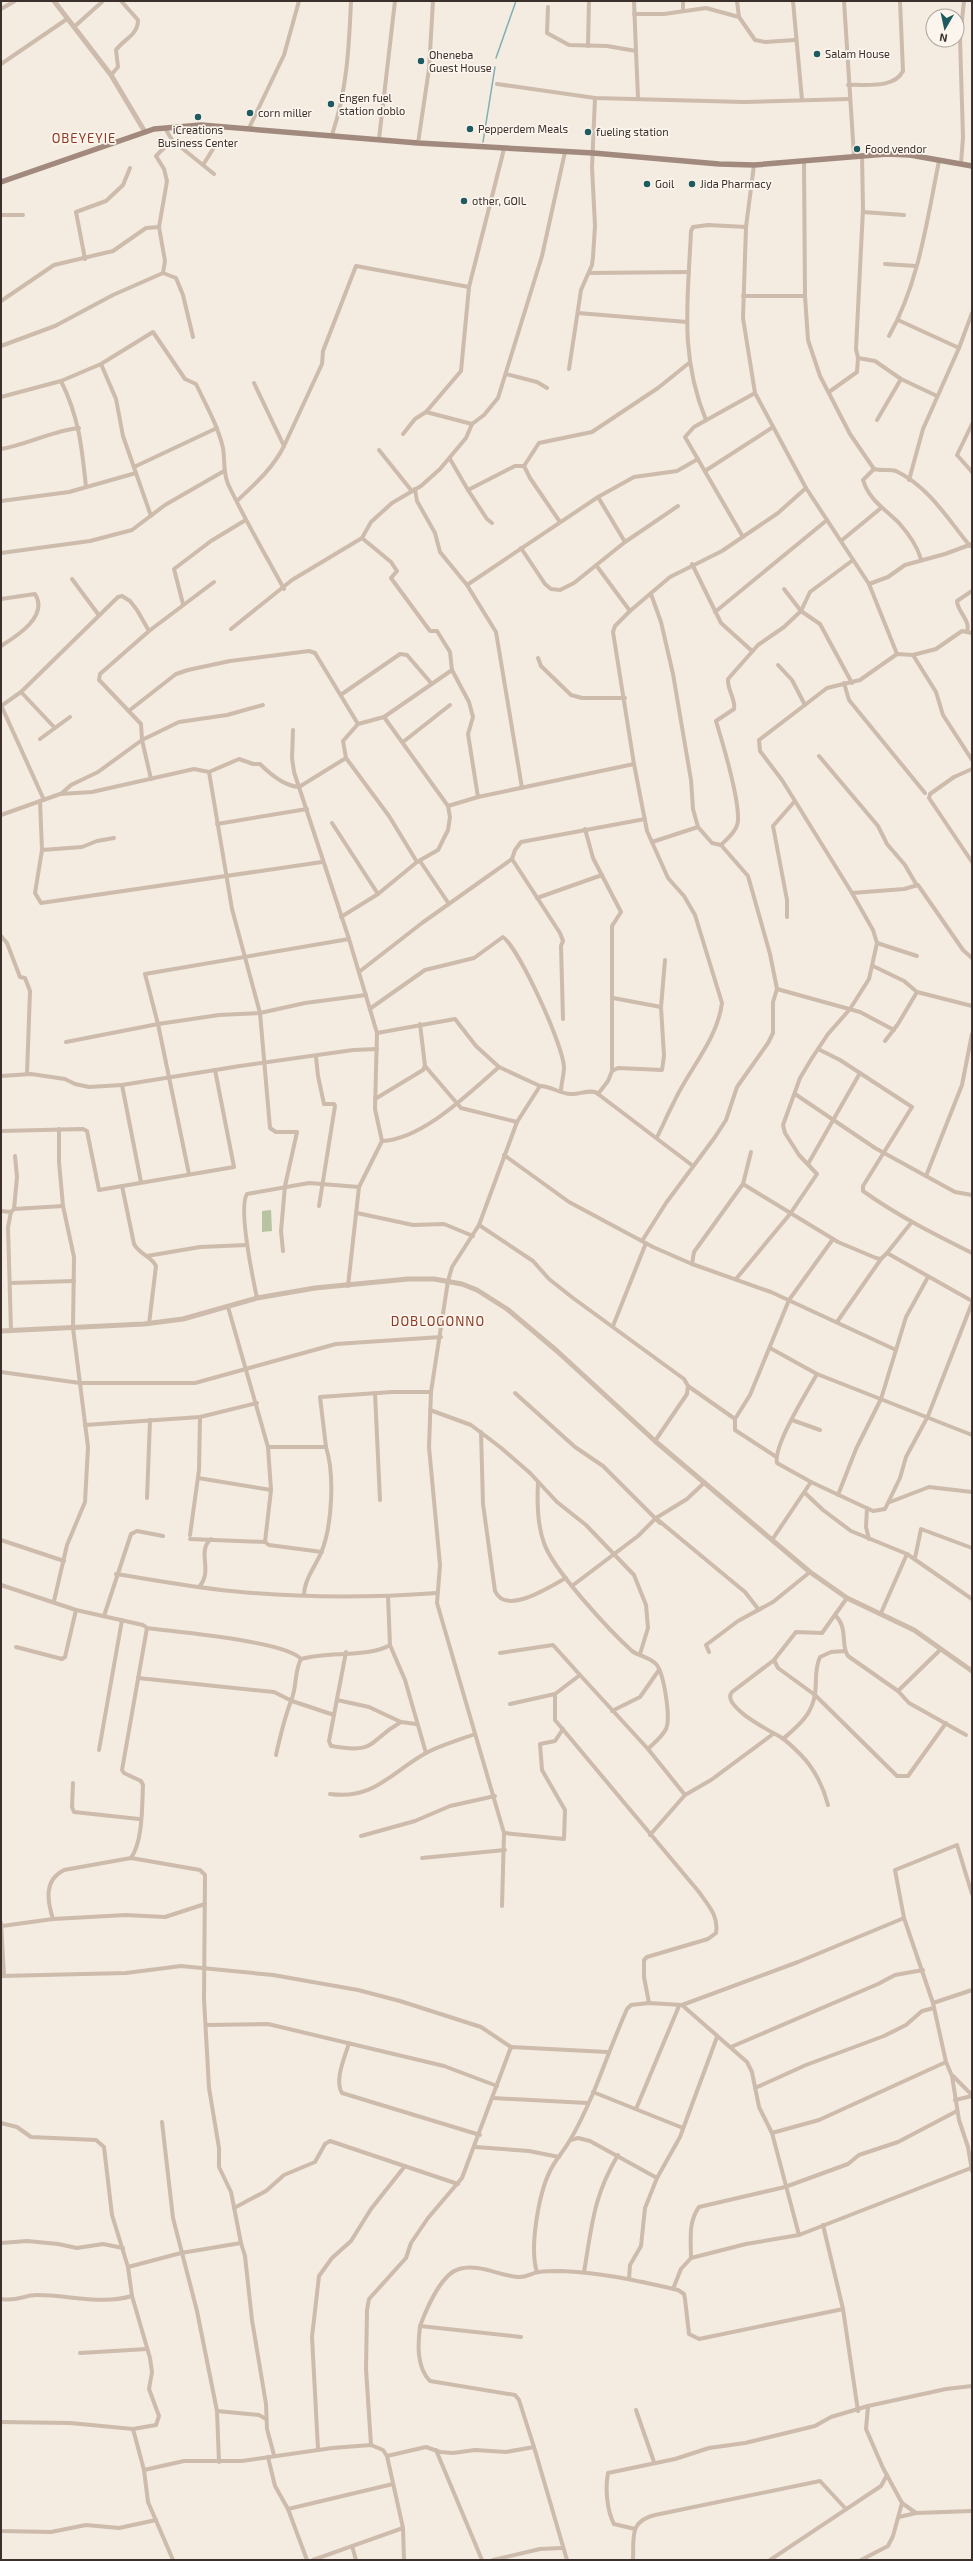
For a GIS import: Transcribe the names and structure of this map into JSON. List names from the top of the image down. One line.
{"districts":["OBEYEYIE","DOBLOGONNO"],"places":["Salam House","Oheneba Guest House","Engen fuel station doblo","corn miller","iCreations Business Center","Pepperdem Meals","fueling station","Food vendor","Goil","Jida Pharmacy","other, GOIL"],"north":"bottom"}
